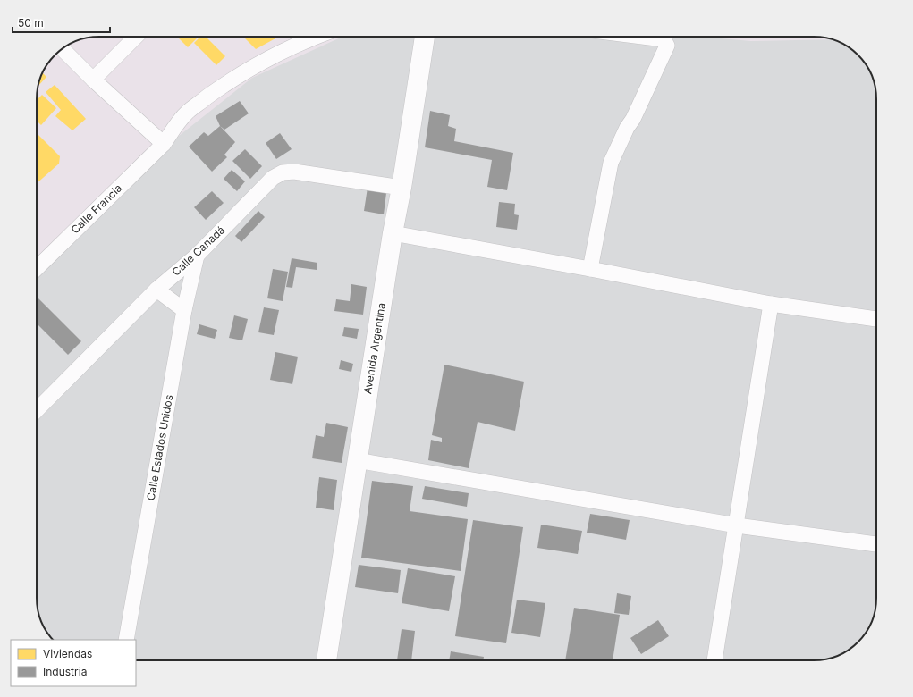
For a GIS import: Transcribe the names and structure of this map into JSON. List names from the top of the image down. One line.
{"streets":{"street":["Calle Francia","Calle Canadá","Avenida Argentina","Calle Estados Unidos"]},"crossings":[["Calle Canadá","Avenida Argentina"],["Calle Canadá","Calle Estados Unidos"]],"legend":["Viviendas","Industria"],"scale_bar":"50 m"}
